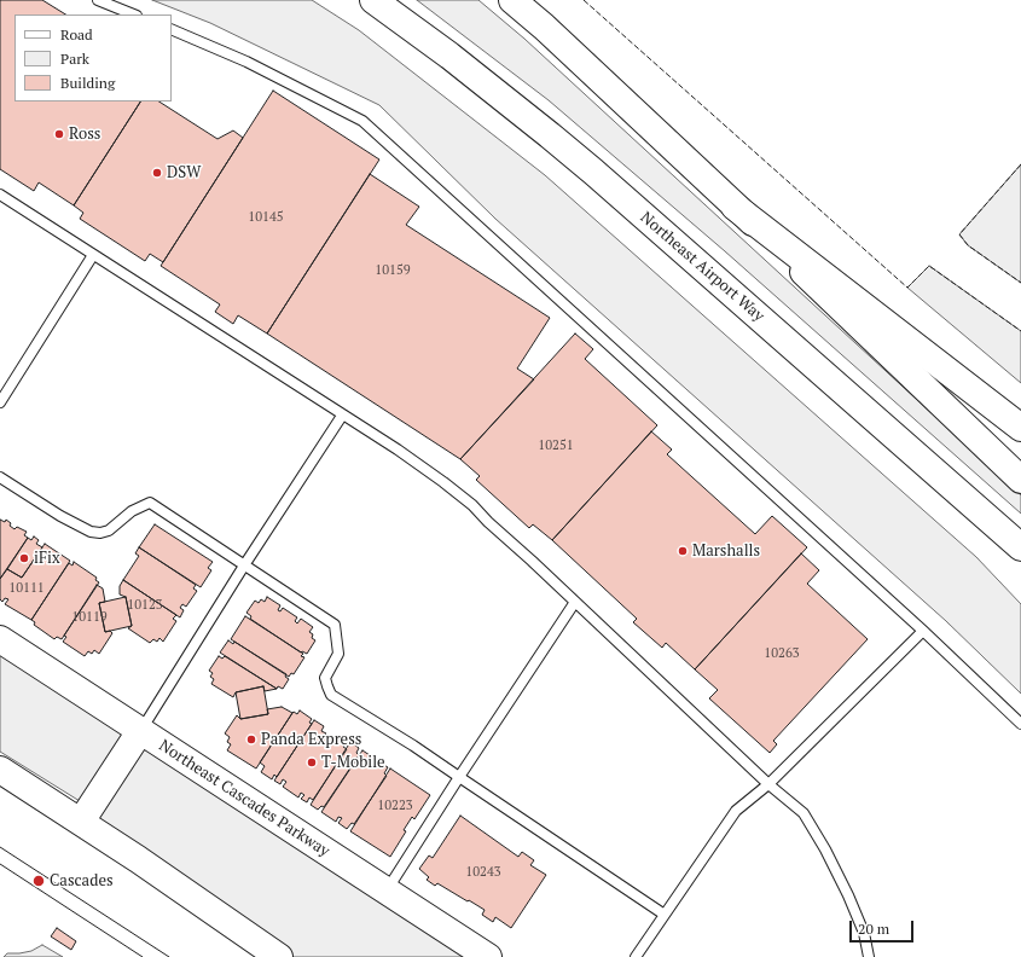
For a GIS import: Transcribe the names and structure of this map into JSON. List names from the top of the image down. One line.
{"streets":{"main road":["Northeast Airport Way","Northeast Cascades Parkway"]},"places":["Ross","DSW","Marshalls","iFix","Panda Express","T-Mobile","Cascades"],"house_numbers":["10145","10159","10251","10111","10123","10119","10263","10223","10243"],"legend":["Road","Park","Building"],"scale_bar":"20 m"}
